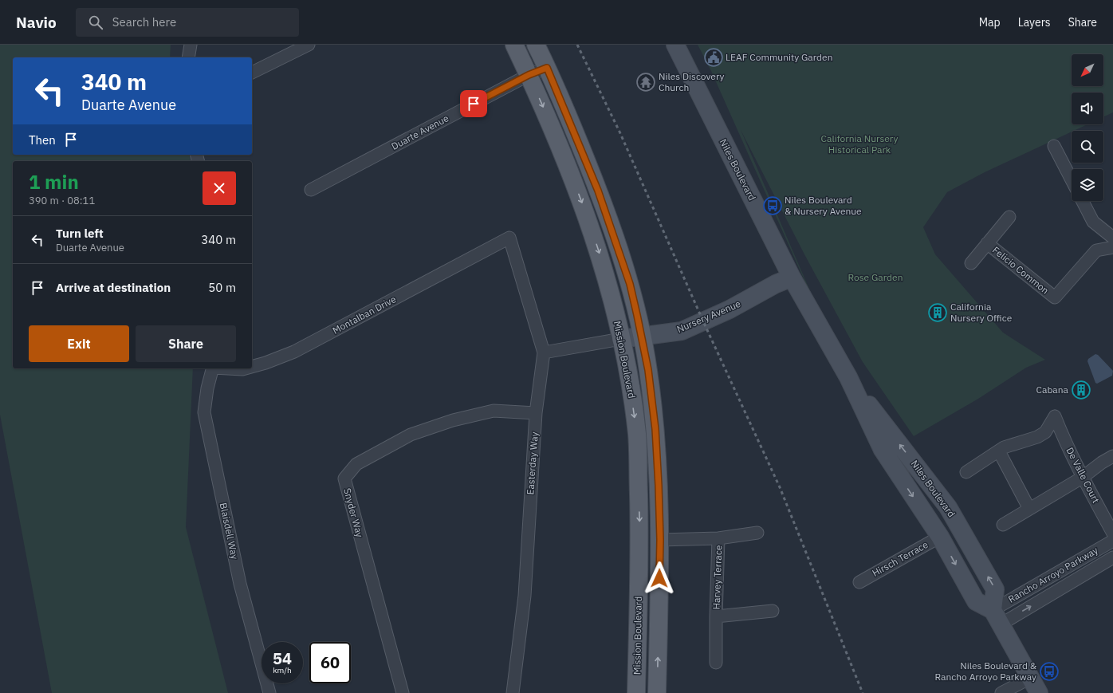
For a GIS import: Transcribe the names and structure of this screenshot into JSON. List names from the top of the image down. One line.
{"streets":{"main road":["Niles Boulevard","Nursery Avenue","Mission Boulevard"],"street":["Duarte Avenue","Felicio Common","Montalban Drive","Easterday Way","De Valle Court","Snyder Way","Blaisdell Way","Hirsch Terrace","Rancho Arroyo Parkway","Harvey Terrace"]},"crossings":[["Duarte Avenue","Mission Boulevard"],["Niles Boulevard","Nursery Avenue"],["Niles Boulevard","Hirsch Terrace"],["Niles Boulevard","Rancho Arroyo Parkway"],["Montalban Drive","Easterday Way"],["Nursery Avenue","Mission Boulevard"],["Easterday Way","Snyder Way"]],"parks":["California Nursery Historical Park","Rose Garden"],"places":{"public building":["LEAF Community Garden"],"temple":["Niles Discovery Church"],"bus stop":["Niles Boulevard & Nursery Avenue","Niles Boulevard & Rancho Arroyo Parkway"],"building":["California Nursery Office","Cabana"]},"north":"bottom left","page":{"header":"Navio","search":"Search here","nav":["Map","Layers","Share"],"turn":["340 m","Duarte Avenue"],"then":"Then","heading":["1 min","390 m · 08:11"],"list":[{"name":"Turn left","note":"Duarte Avenue","value":"340 m"},{"name":"Arrive at destination","value":"50 m"}],"buttons":["Exit","Share"],"speed":"54 km/h","limit":"60"}}
